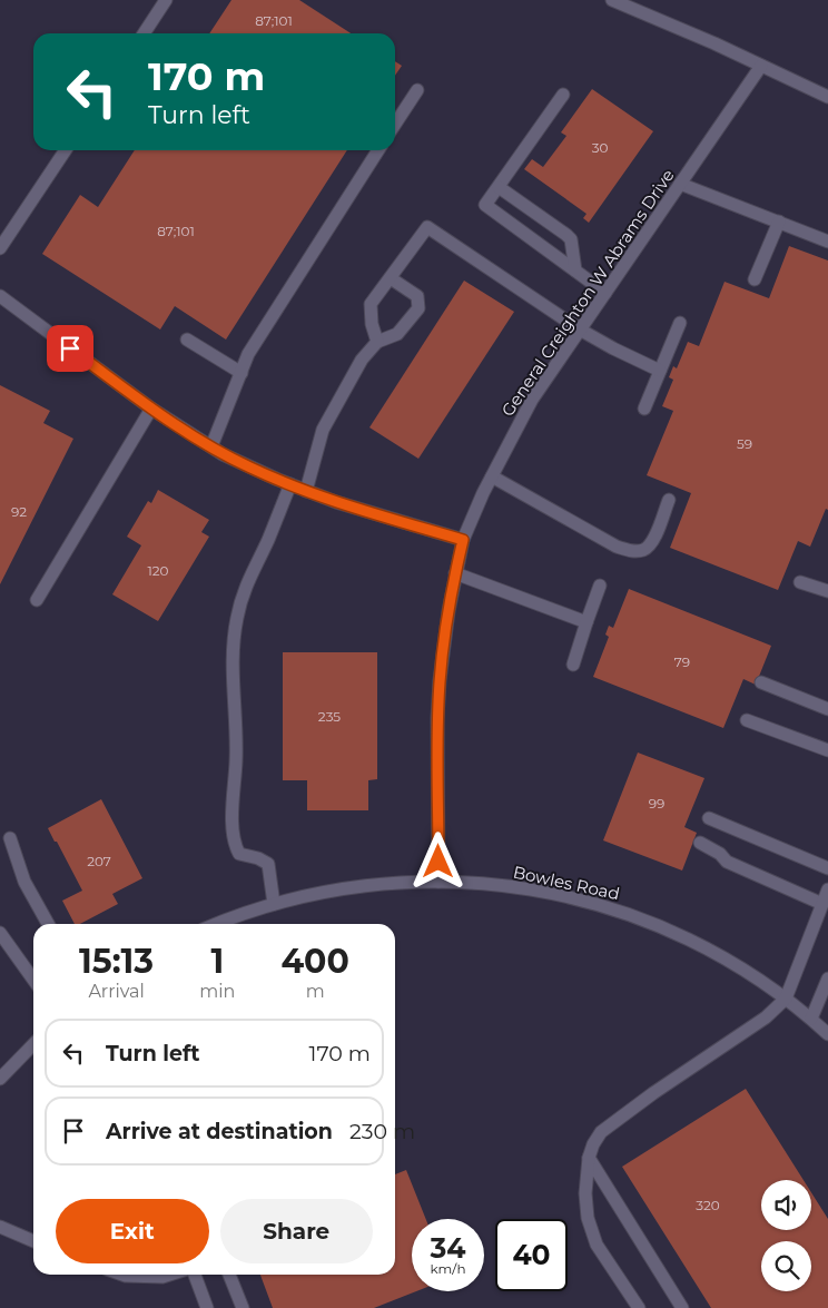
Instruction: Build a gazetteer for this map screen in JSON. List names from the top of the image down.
{
  "streets": {
    "street": ["General Creighton W Abrams Drive", "Bowles Road"]
  },
  "crossings": [
    ["General Creighton W Abrams Drive", "Bowles Road"]
  ],
  "house_numbers": [
    "87;101",
    "30",
    "87;101",
    "59",
    "92",
    "120",
    "79",
    "235",
    "99",
    "207",
    "320"
  ],
  "page": {
    "turn": ["170 m", "Turn left"],
    "eta": [
      "15:13",
      "Arrival",
      "1",
      "min",
      "400",
      "m"
    ],
    "list": [
      {
        "name": "Turn left",
        "value": "170 m"
      },
      {
        "name": "Arrive at destination",
        "value": "230 m"
      }
    ],
    "buttons": ["Exit", "Share"],
    "speed": "34 km/h",
    "limit": "40"
  }
}
